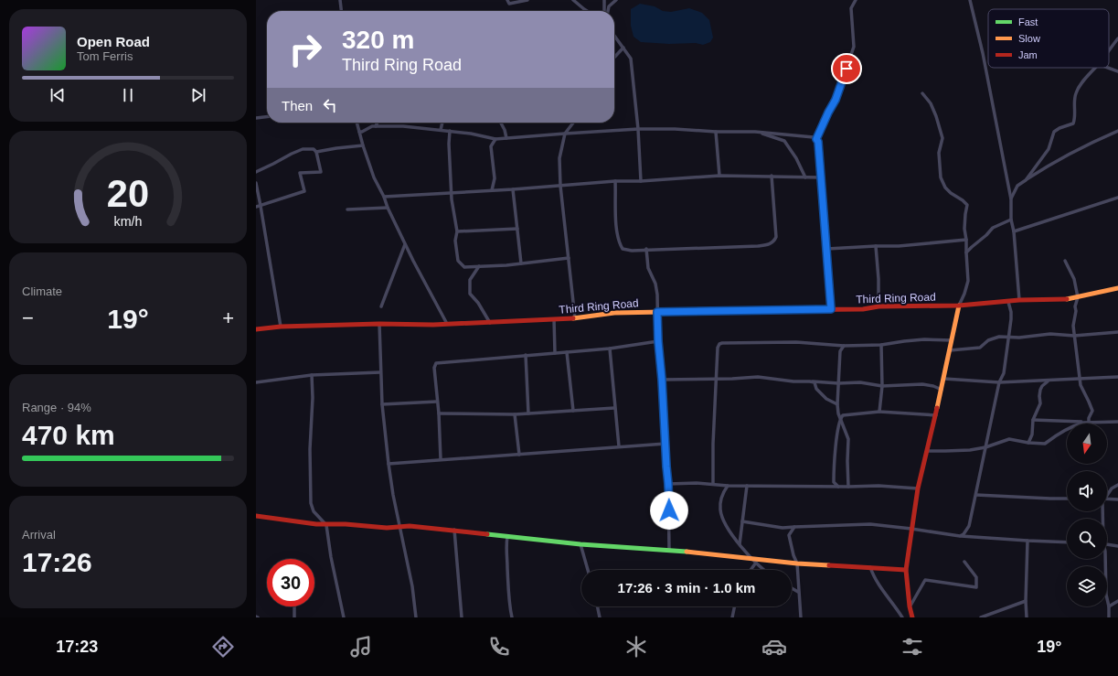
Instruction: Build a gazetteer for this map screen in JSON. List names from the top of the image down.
{
  "streets": {
    "street": ["Third Ring Road"]
  },
  "legend": ["Fast", "Slow", "Jam"],
  "north": "bottom",
  "page": {
    "turn": ["320 m", "Third Ring Road"],
    "song": ["Open Road", "Tom Ferris"],
    "then": "Then",
    "tile": [
      "Climate",
      ["Range · 94%", "470 km"],
      ["Arrival", "17:26"]
    ],
    "heat": ["−", "19°", "+"],
    "limit": "30",
    "trip": "17:26 · 3 min · 1.0 km",
    "tabs": ["17:23", "19°"],
    "gauge": ["20", "km/h"]
  }
}
